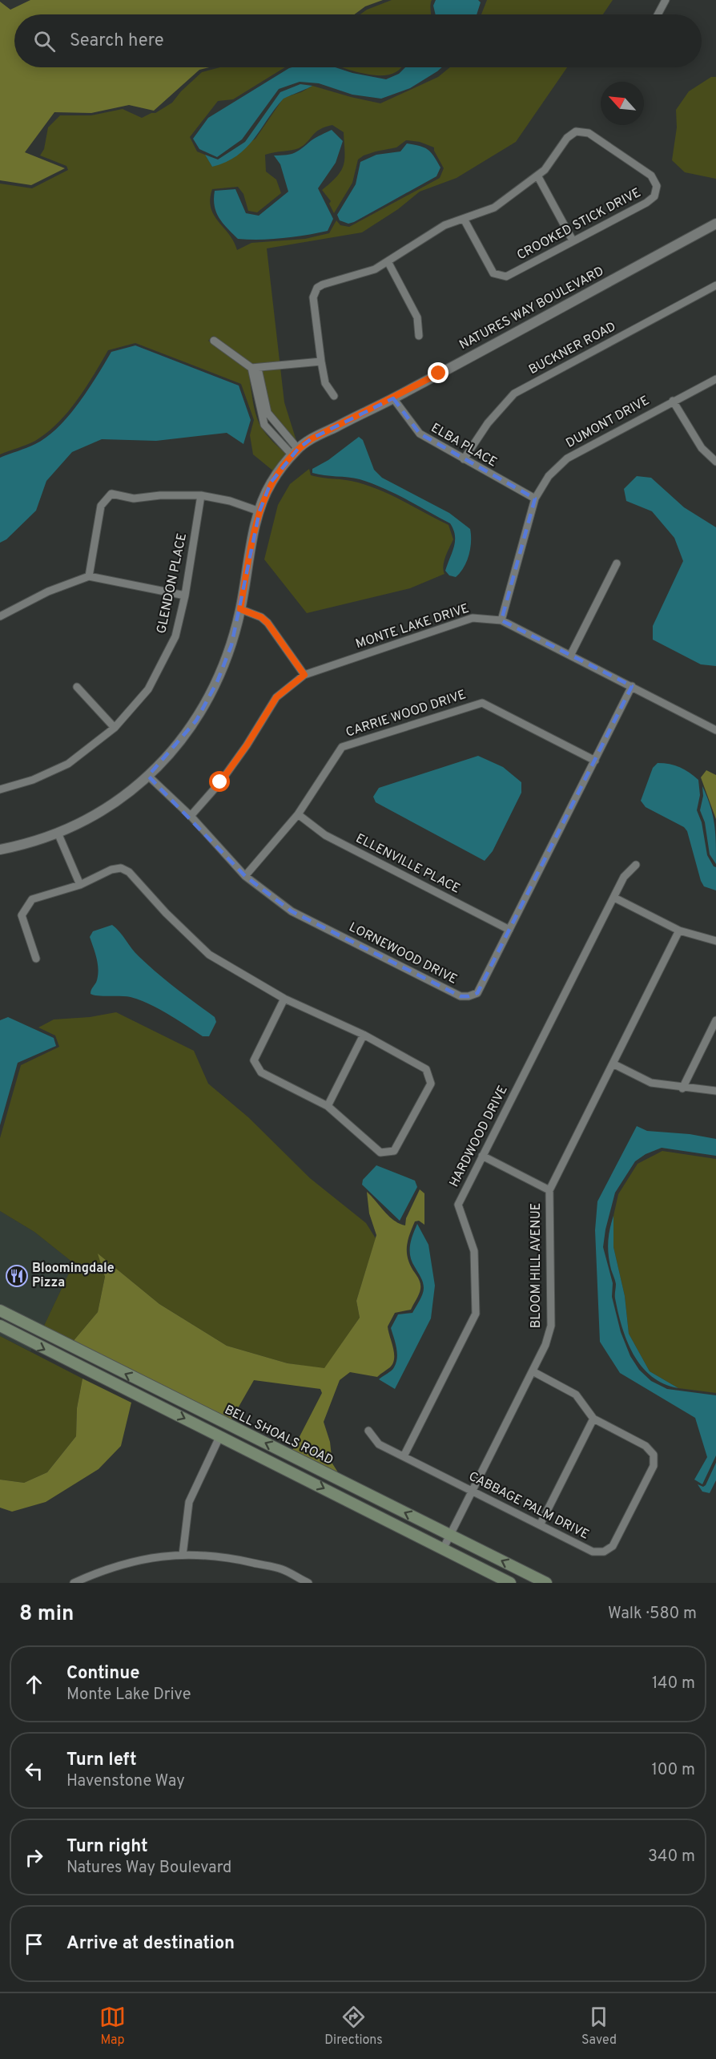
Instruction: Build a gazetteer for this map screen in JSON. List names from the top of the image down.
{
  "streets": {
    "main road": ["BELL SHOALS ROAD"],
    "street": [
      "CROOKED STICK DRIVE",
      "NATURES WAY BOULEVARD",
      "BUCKNER ROAD",
      "DUMONT DRIVE",
      "ELBA PLACE",
      "GLENDON PLACE",
      "MONTE LAKE DRIVE",
      "CARRIE WOOD DRIVE",
      "ELLENVILLE PLACE",
      "LORNEWOOD DRIVE",
      "HARDWOOD DRIVE",
      "BLOOM HILL AVENUE",
      "CABBAGE PALM DRIVE"
    ]
  },
  "crossings": [
    ["NATURES WAY BOULEVARD", "ELBA PLACE"],
    ["NATURES WAY BOULEVARD", "LORNEWOOD DRIVE"],
    ["BUCKNER ROAD", "ELBA PLACE"],
    ["DUMONT DRIVE", "ELBA PLACE"],
    ["DUMONT DRIVE", "MONTE LAKE DRIVE"],
    ["MONTE LAKE DRIVE", "LORNEWOOD DRIVE"],
    ["CARRIE WOOD DRIVE", "ELLENVILLE PLACE"],
    ["CARRIE WOOD DRIVE", "LORNEWOOD DRIVE"],
    ["ELLENVILLE PLACE", "LORNEWOOD DRIVE"],
    ["HARDWOOD DRIVE", "CABBAGE PALM DRIVE"],
    ["BLOOM HILL AVENUE", "BELL SHOALS ROAD"],
    ["BLOOM HILL AVENUE", "CABBAGE PALM DRIVE"]
  ],
  "places": {
    "restaurant": ["Bloomingdale Pizza"]
  },
  "north": "top left",
  "page": {
    "search": "Search here",
    "heading": ["8 min", "Walk · 580 m"],
    "list": [
      ["Continue", "Monte Lake Drive", "140 m"],
      ["Turn left", "Havenstone Way", "100 m"],
      ["Turn right", "Natures Way Boulevard", "340 m"],
      "Arrive at destination"
    ],
    "nav": ["Map", "Directions", "Saved"]
  }
}
